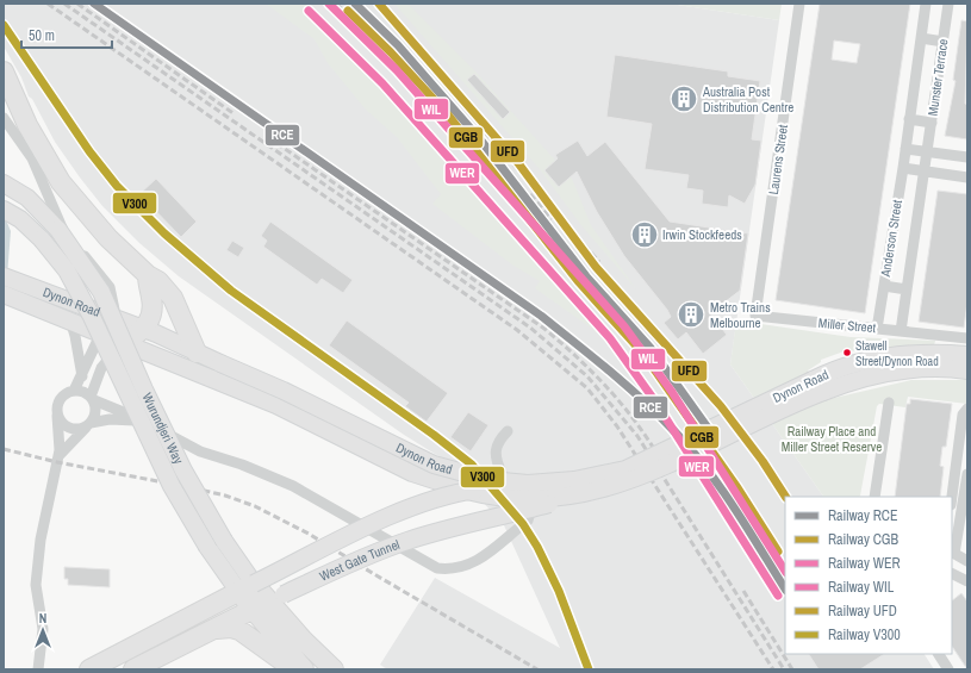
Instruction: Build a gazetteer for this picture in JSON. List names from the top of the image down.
{
  "streets": {
    "highway": ["Wurundjeri Way", "West Gate Tunnel"],
    "main road": ["Dynon Road"],
    "street": [
      "Munster Terrace",
      "Laurens Street",
      "Anderson Street",
      "Miller Street"
    ]
  },
  "crossings": [
    ["Munster Terrace", "Anderson Street"],
    ["Laurens Street", "Miller Street"],
    ["Anderson Street", "Miller Street"],
    ["Dynon Road", "West Gate Tunnel"],
    ["Wurundjeri Way", "West Gate Tunnel"]
  ],
  "parks": ["Railway Place and Miller Street Reserve"],
  "places": {
    "building": ["Australia Post Distribution Centre", "Irwin Stockfeeds", "Metro Trains Melbourne"],
    "other": ["Stawell Street/Dynon Road"]
  },
  "lines": [
    "rail line RCE",
    "rail line WIL",
    "rail line UFD",
    "rail line CGB",
    "rail line WER",
    "rail line V300"
  ],
  "legend": [
    "Railway RCE",
    "Railway CGB",
    "Railway WER",
    "Railway WIL",
    "Railway UFD",
    "Railway V300"
  ],
  "scale_bar": "50 m",
  "north": "top"
}
